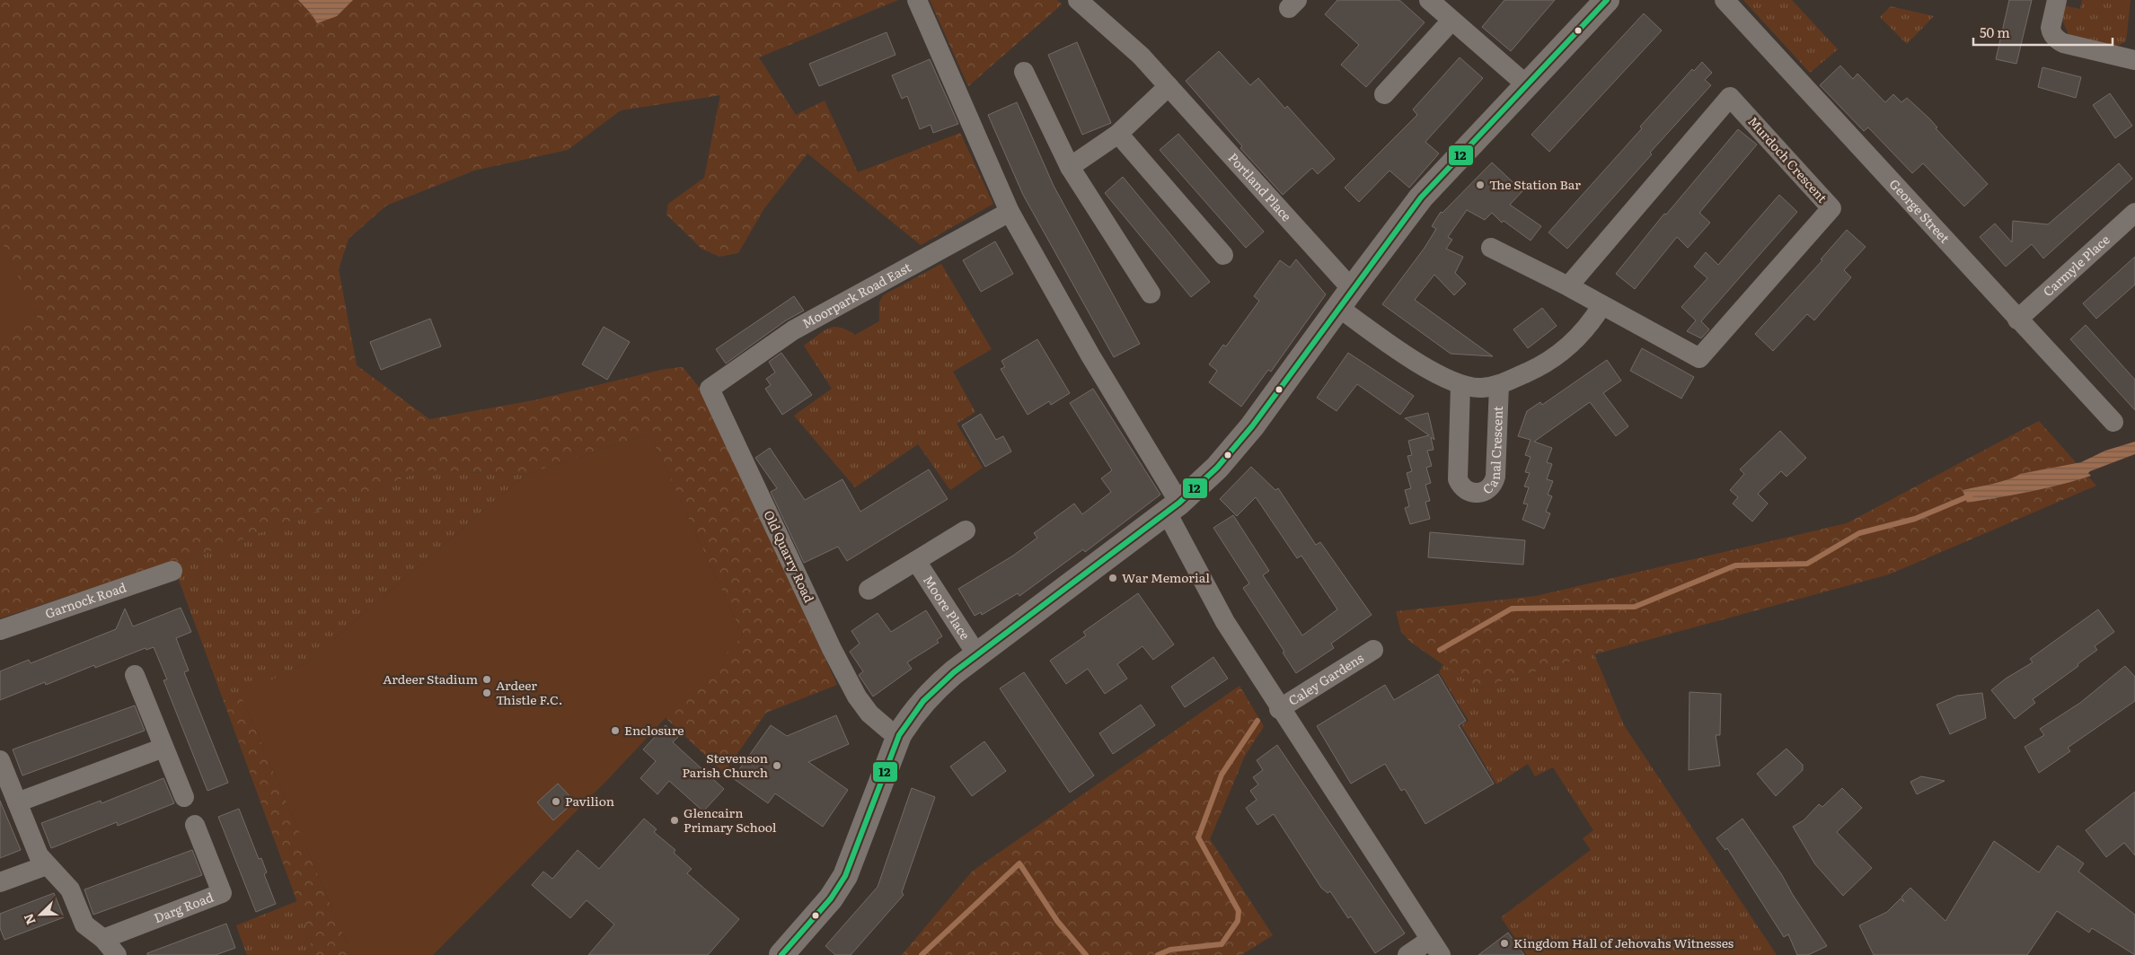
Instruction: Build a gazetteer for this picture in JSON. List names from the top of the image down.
{
  "streets": {
    "street": [
      "Murdoch Crescent",
      "Portland Place",
      "George Street",
      "Carmyle Place",
      "Moorpark Road East",
      "Canal Crescent",
      "Old Quarry Road",
      "Garnock Road",
      "Moore Place",
      "Caley Gardens",
      "Darg Road"
    ]
  },
  "crossings": [
    ["Murdoch Crescent", "Canal Crescent"],
    ["Portland Place", "Canal Crescent"],
    ["George Street", "Carmyle Place"],
    ["Moorpark Road East", "Old Quarry Road"]
  ],
  "places": [
    "The Station Bar",
    "War Memorial",
    "Ardeer Stadium",
    "Ardeer Thistle F.C.",
    "Enclosure",
    "Stevenson Parish Church",
    "Pavilion",
    "Glencairn Primary School",
    "Kingdom Hall of Jehovahs Witnesses"
  ],
  "lines": ["transit line 12"],
  "scale_bar": "50 m",
  "north": "bottom left"
}
